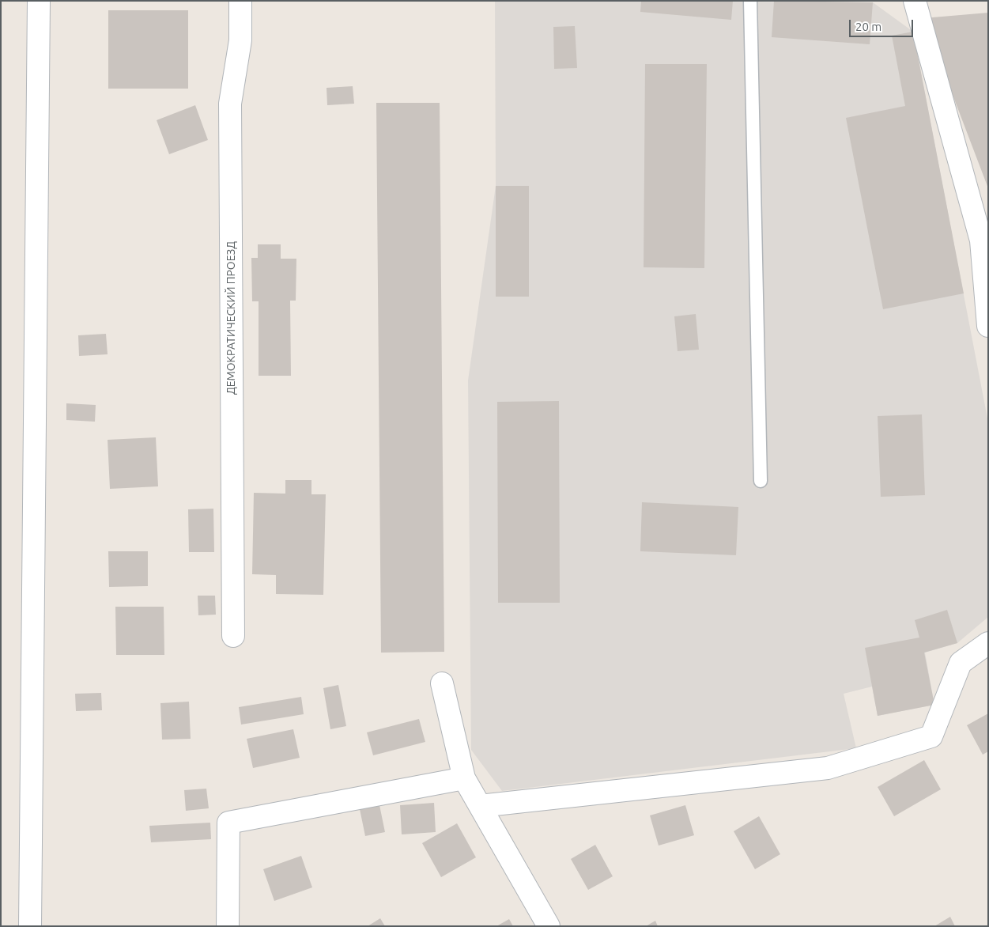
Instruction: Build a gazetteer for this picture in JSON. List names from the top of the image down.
{
  "streets": {
    "street": ["ДЕМОКРАТИЧЕСКИЙ ПРОЕЗД"]
  },
  "scale_bar": "20 m"
}
